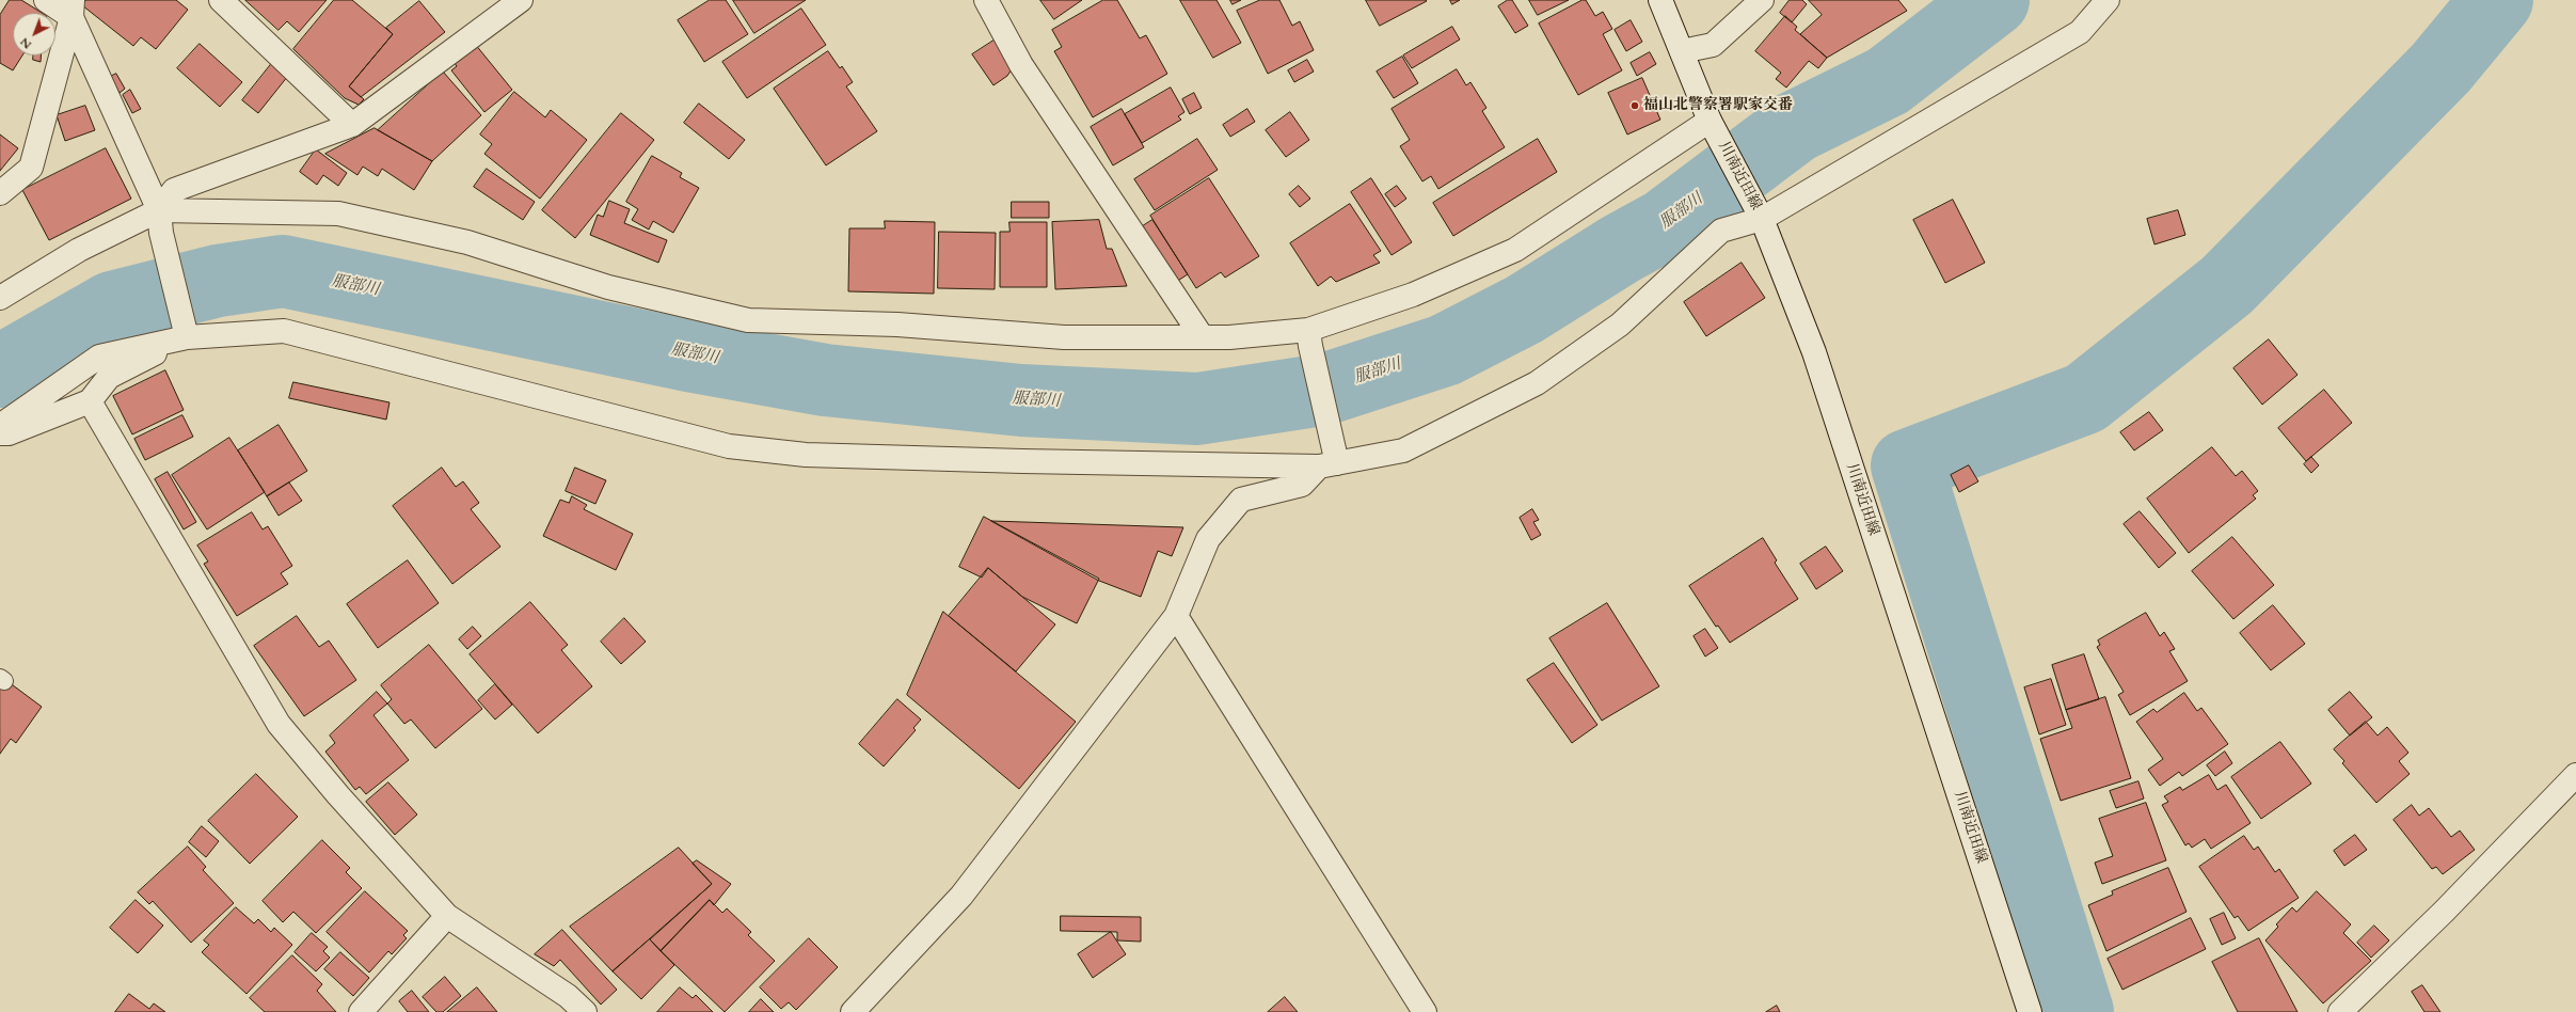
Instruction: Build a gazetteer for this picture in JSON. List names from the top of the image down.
{
  "streets": {
    "street": ["川南近田線"]
  },
  "water": ["服部川"],
  "places": ["福山北警察署駅家交番"],
  "north": "bottom left"
}
